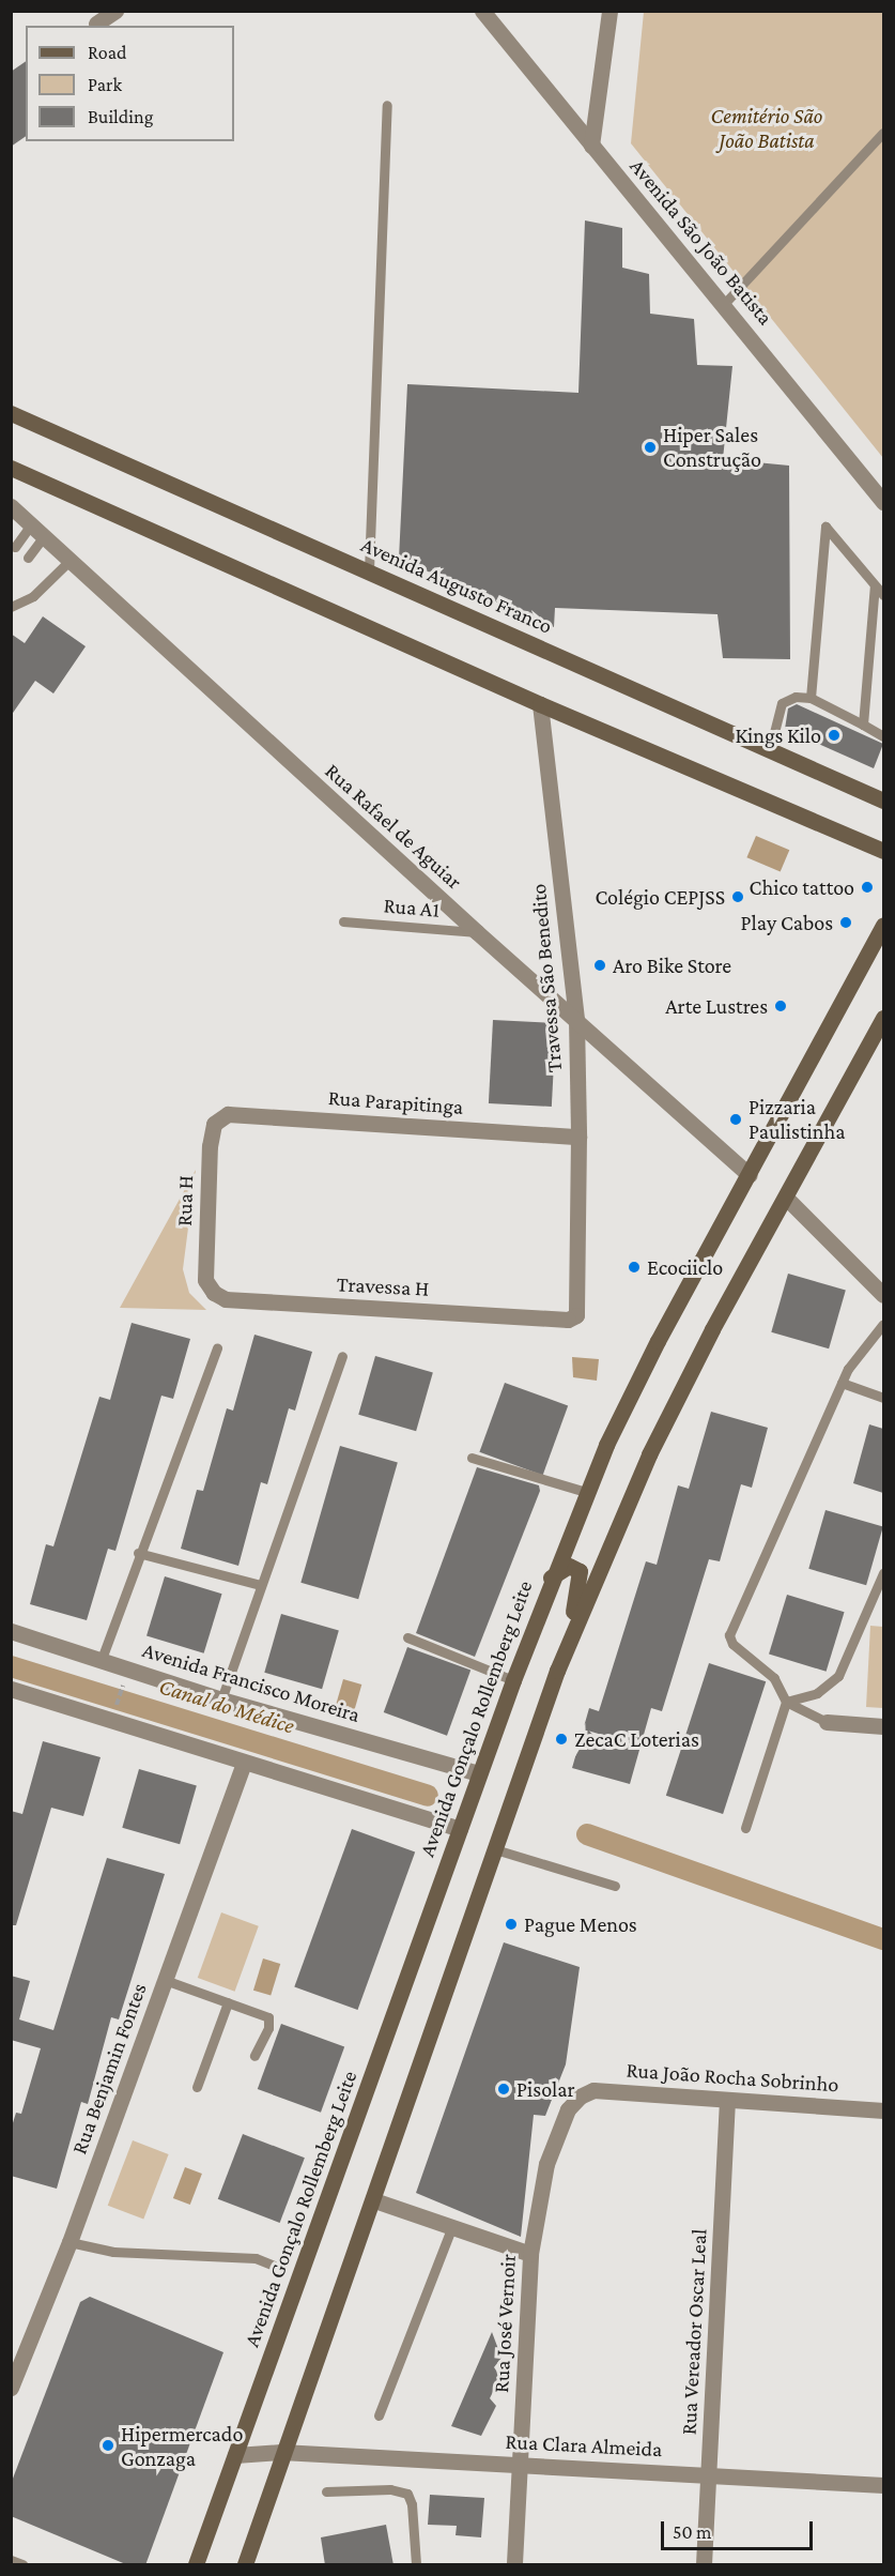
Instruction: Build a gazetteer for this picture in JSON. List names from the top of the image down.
{
  "streets": {
    "main road": ["Avenida Augusto Franco", "Avenida Gonçalo Rollemberg Leite"],
    "street": [
      "Avenida São João Batista",
      "Rua Rafael de Aguiar",
      "Travessa São Benedito",
      "Rua Parapitinga",
      "Rua H",
      "Travessa H",
      "Avenida Francisco Moreira",
      "Rua Benjamin Fontes",
      "Rua João Rocha Sobrinho",
      "Rua José Vernoir",
      "Rua Vereador Oscar Leal",
      "Rua Clara Almeida"
    ],
    "lane": ["Rua A1"]
  },
  "crossings": [
    ["Rua Rafael de Aguiar", "Rua A1"],
    ["Rua Rafael de Aguiar", "Travessa São Benedito"],
    ["Rua Rafael de Aguiar", "Avenida Gonçalo Rollemberg Leite"],
    ["Travessa São Benedito", "Rua Parapitinga"],
    ["Travessa São Benedito", "Travessa H"],
    ["Rua Parapitinga", "Rua H"],
    ["Rua H", "Travessa H"],
    ["Avenida Francisco Moreira", "Avenida Gonçalo Rollemberg Leite"],
    ["Avenida Gonçalo Rollemberg Leite", "Rua Clara Almeida"],
    ["Rua João Rocha Sobrinho", "Rua José Vernoir"],
    ["Rua João Rocha Sobrinho", "Rua Vereador Oscar Leal"],
    ["Rua José Vernoir", "Rua Clara Almeida"],
    ["Rua Vereador Oscar Leal", "Rua Clara Almeida"]
  ],
  "water": ["Canal do Médice"],
  "parks": ["Cemitério São João Batista"],
  "places": [
    "Hiper Sales Construção",
    "Kings Kilo",
    "Chico tattoo",
    "Colégio CEPJSS",
    "Play Cabos",
    "Aro Bike Store",
    "Arte Lustres",
    "Pizzaria Paulistinha",
    "Ecociiclo",
    "ZecaC Loterias",
    "Pague Menos",
    "Pisolar",
    "Hipermercado Gonzaga"
  ],
  "legend": ["Road", "Park", "Building"],
  "scale_bar": "50 m"
}
